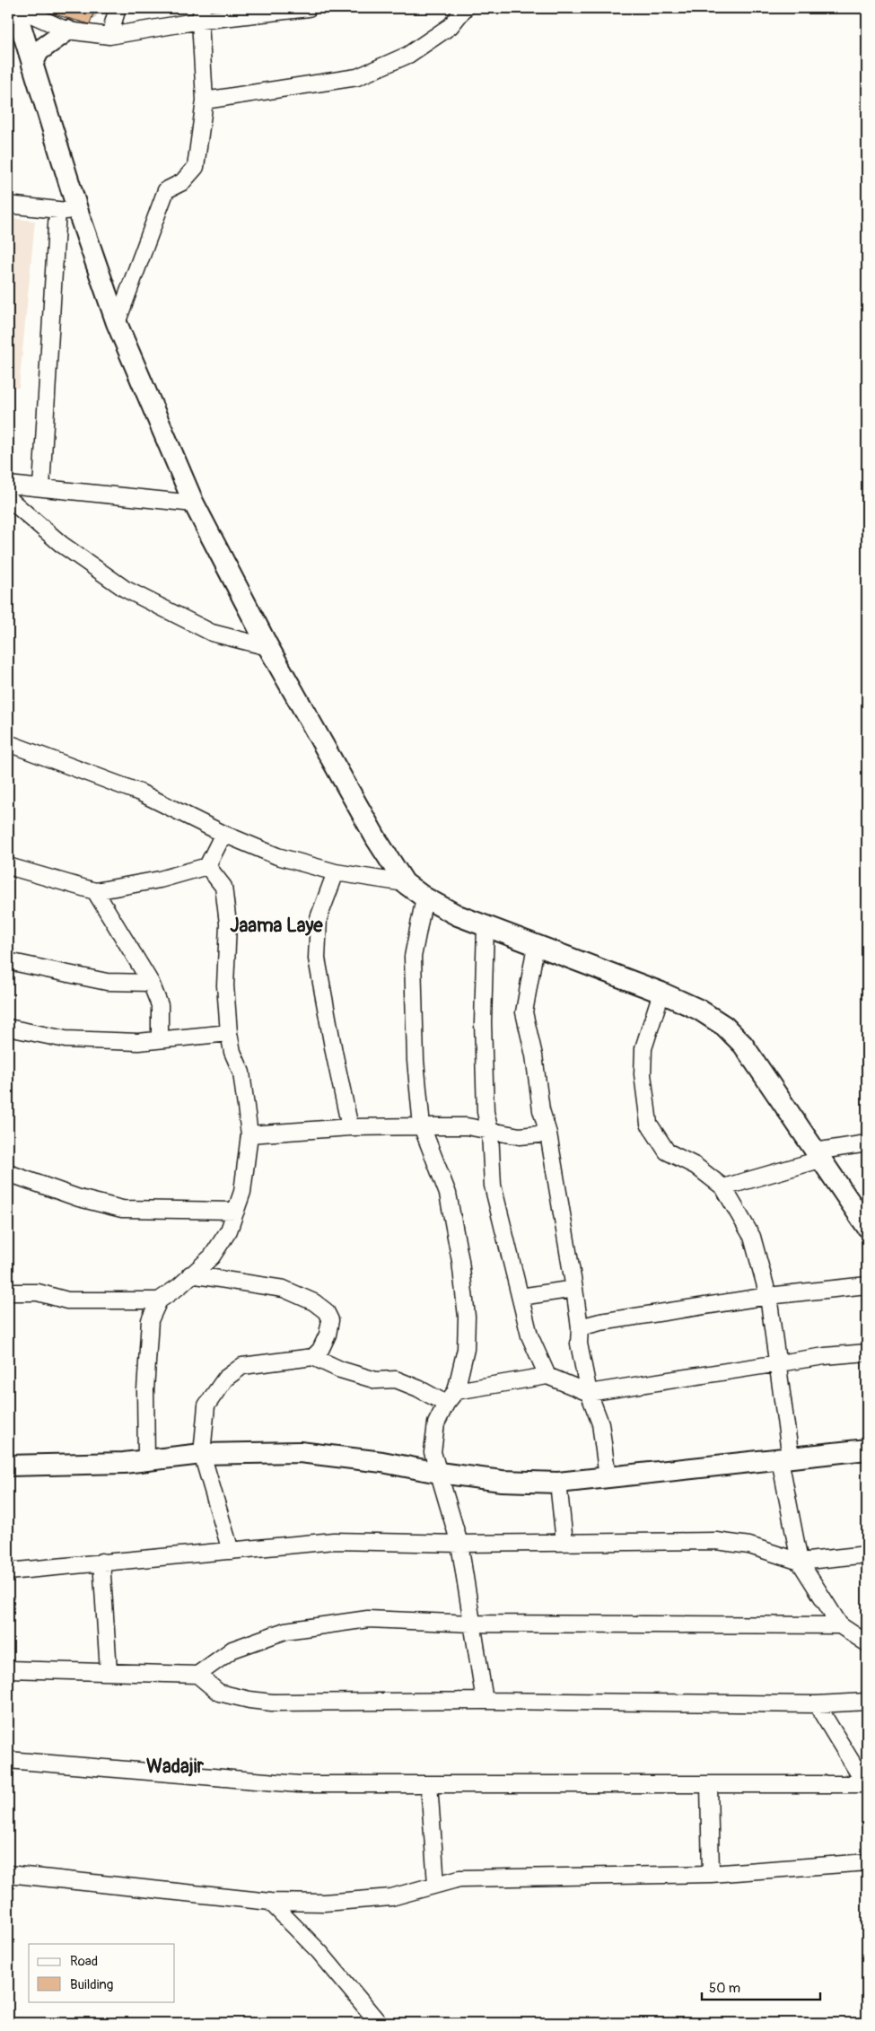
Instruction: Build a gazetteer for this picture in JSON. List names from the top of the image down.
{
  "districts": ["Jaama Laye", "Wadajir"],
  "legend": ["Road", "Building"],
  "scale_bar": "50 m"
}
